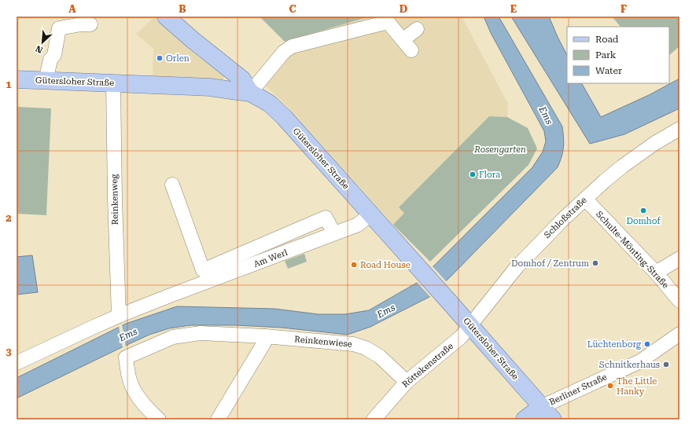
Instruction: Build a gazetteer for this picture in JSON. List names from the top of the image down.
{
  "streets": {
    "main road": ["Gütersloher Straße"],
    "street": [
      "Reinkenweg",
      "Schloßstraße",
      "Schulte-Mönting-Straße",
      "Am Werl",
      "Reinkenwiese",
      "Röttekenstraße",
      "Berliner Straße"
    ]
  },
  "crossings": [
    ["Gütersloher Straße", "Reinkenweg"],
    ["Gütersloher Straße", "Schloßstraße"],
    ["Gütersloher Straße", "Am Werl"],
    ["Gütersloher Straße", "Röttekenstraße"],
    ["Gütersloher Straße", "Berliner Straße"],
    ["Reinkenweg", "Am Werl"],
    ["Schloßstraße", "Schulte-Mönting-Straße"],
    ["Schloßstraße", "Röttekenstraße"],
    ["Reinkenwiese", "Röttekenstraße"]
  ],
  "water": ["Ems"],
  "parks": ["Rosengarten"],
  "places": [
    "Orlen",
    "Flora",
    "Domhof",
    "Domhof / Zentrum",
    "Road House",
    "Lüchtenborg",
    "Schnitkerhaus",
    "The Little Hanky"
  ],
  "legend": ["Road", "Park", "Water"],
  "north": "bottom left",
  "grid": {
    "columns": [
      "A",
      "B",
      "C",
      "D",
      "E",
      "F"
    ],
    "rows": ["1", "2", "3"]
  }
}
